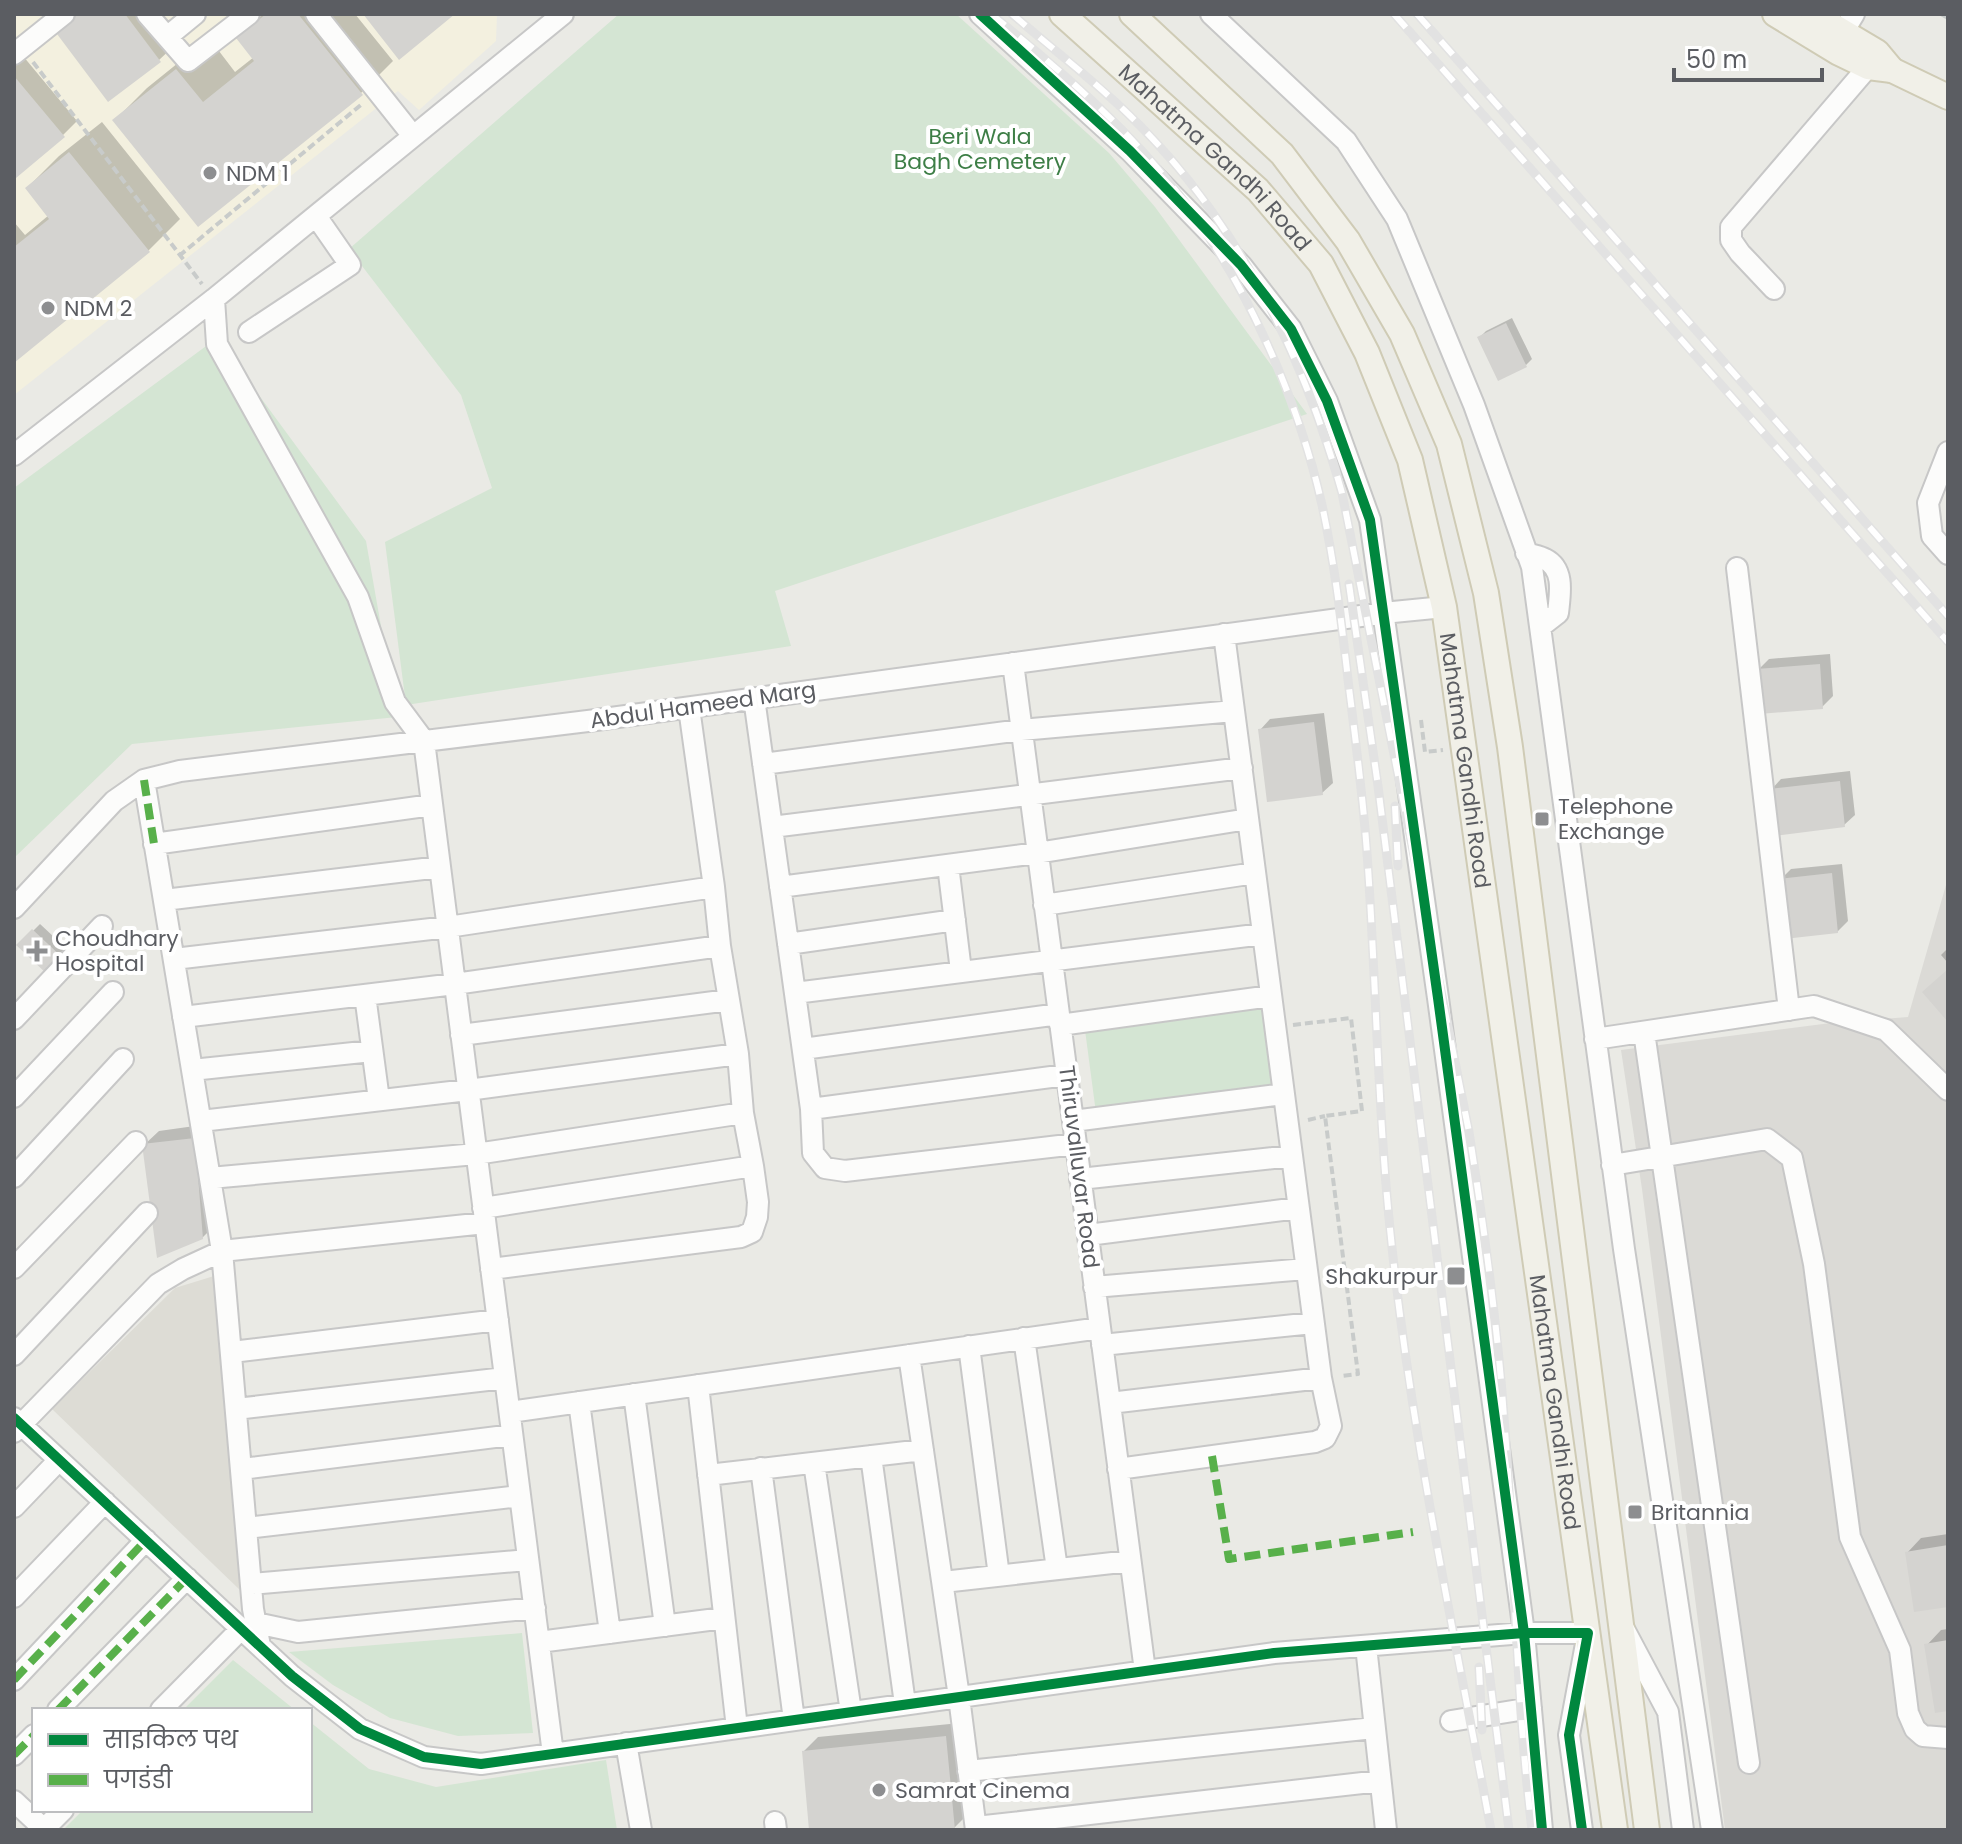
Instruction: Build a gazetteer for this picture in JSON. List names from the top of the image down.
{
  "streets": {
    "main road": ["Mahatma Gandhi Road"],
    "street": ["Abdul Hameed Marg", "Thiruvalluvar Road"]
  },
  "crossings": [
    ["Mahatma Gandhi Road", "Abdul Hameed Marg"],
    ["Abdul Hameed Marg", "Thiruvalluvar Road"]
  ],
  "parks": ["Beri Wala Bagh Cemetery"],
  "places": {
    "other": ["NDM 1", "NDM 2", "Samrat Cinema"],
    "transit": ["Telephone Exchange", "Shakurpur", "Britannia"],
    "health": ["Choudhary Hospital"]
  },
  "legend": ["साइकिल पथ", "पगडंडी"],
  "scale_bar": "50 m"
}
